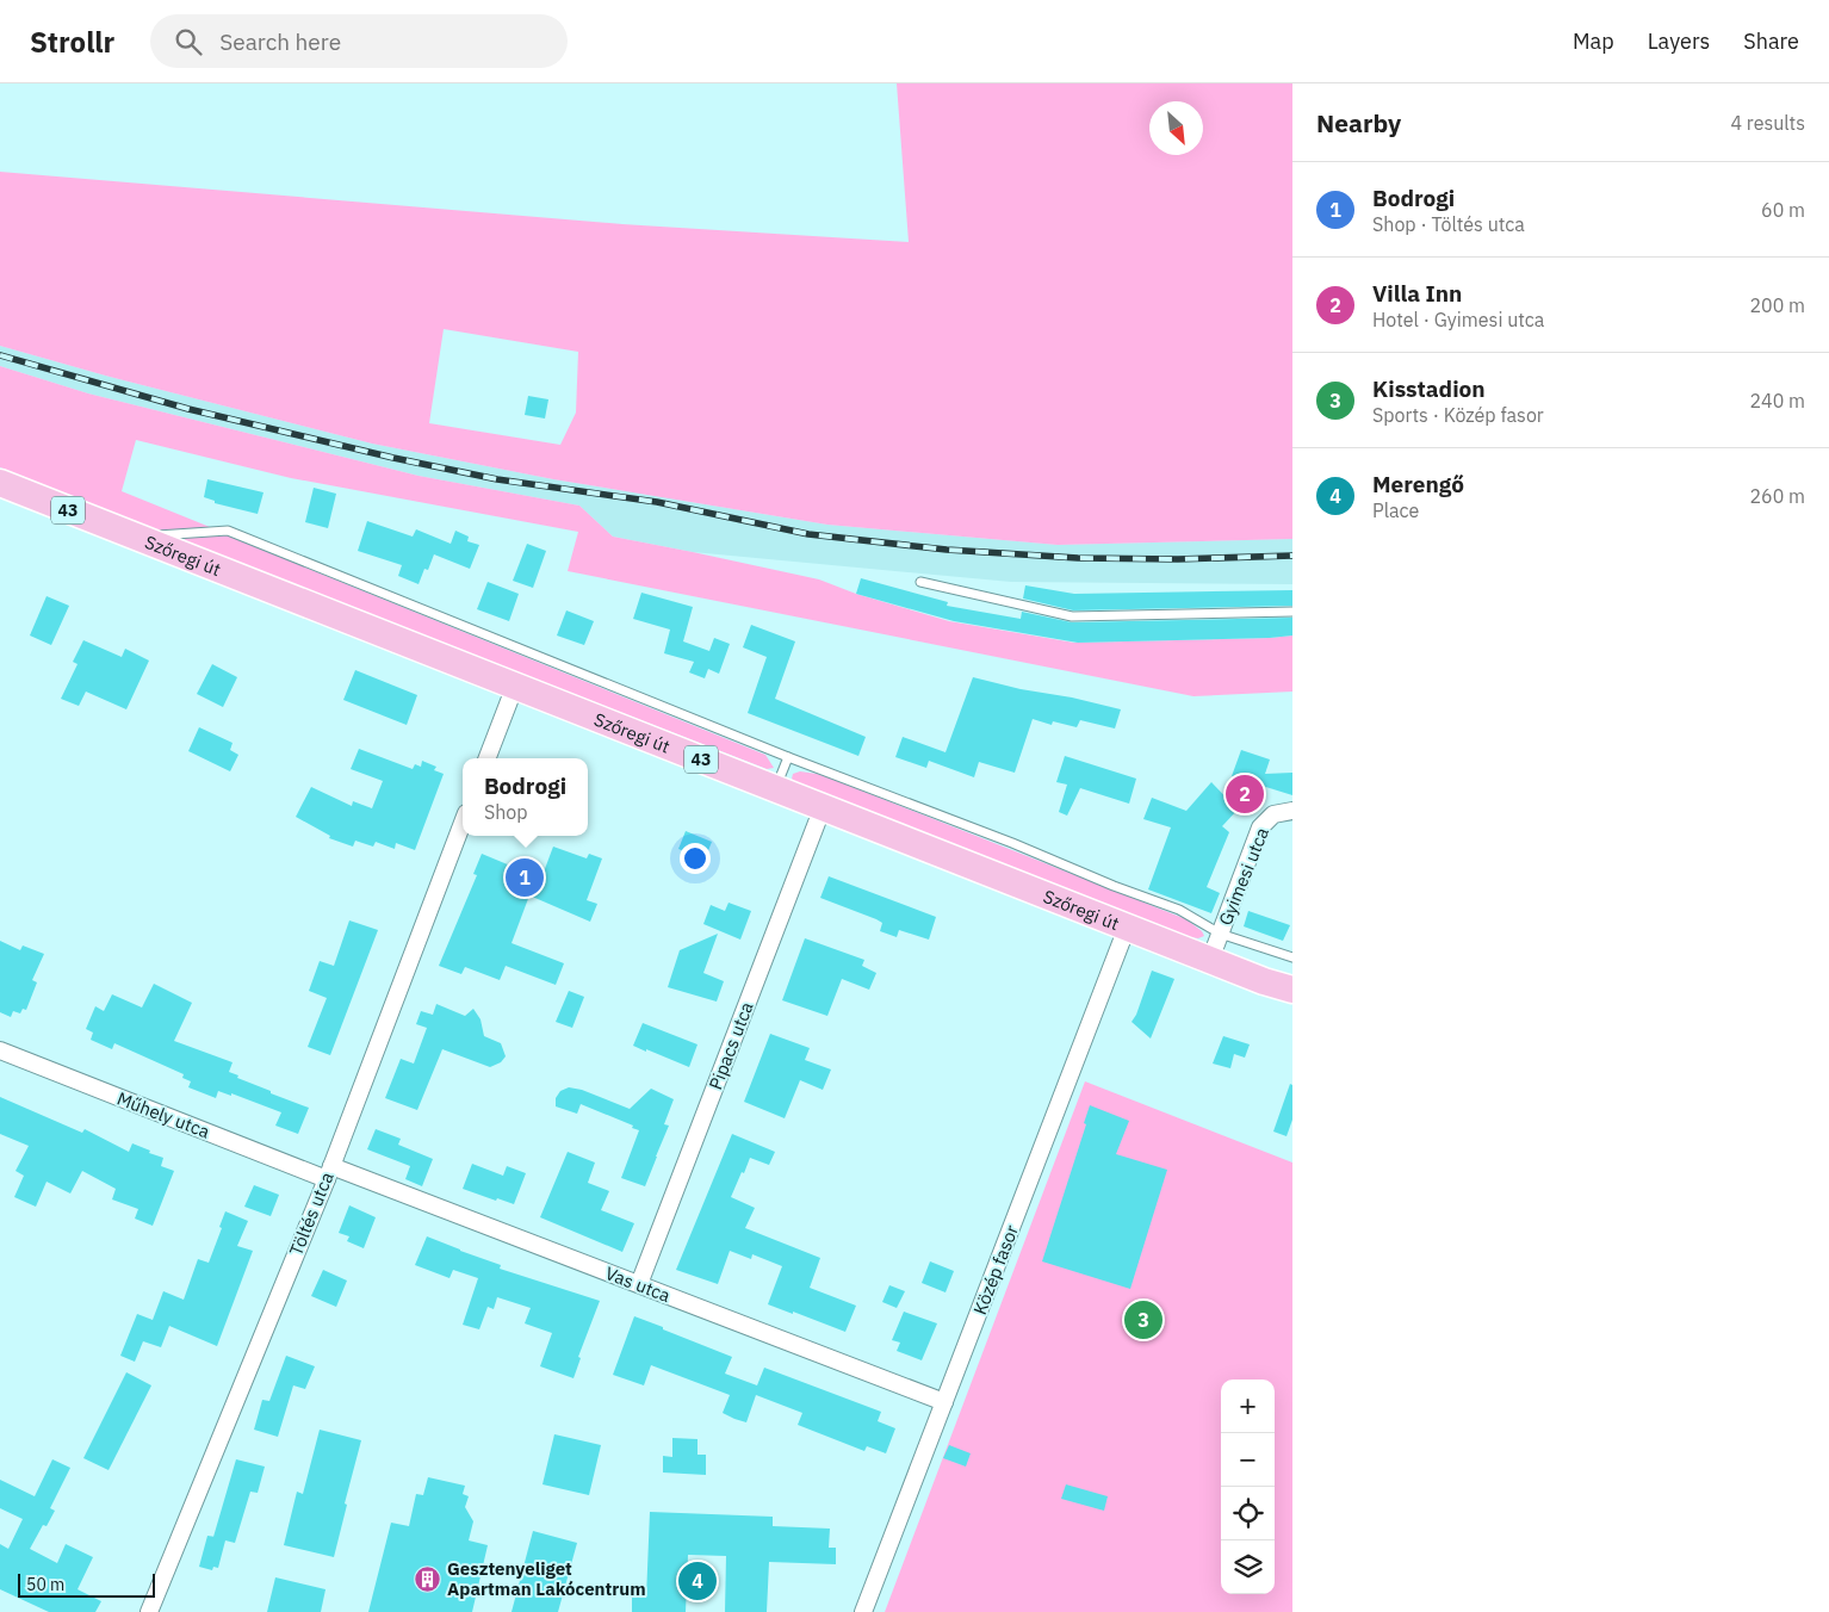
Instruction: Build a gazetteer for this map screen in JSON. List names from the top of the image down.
{
  "streets": {
    "main road": ["43", "Szőregi út"],
    "street": [
      "Gyimesi utca",
      "Pipacs utca",
      "Műhely utca",
      "Töltés utca",
      "Közép fasor",
      "Vas utca"
    ]
  },
  "crossings": [
    ["Szőregi út", "Gyimesi utca"],
    ["Szőregi út", "Pipacs utca"],
    ["Szőregi út", "Közép fasor"],
    ["Pipacs utca", "Vas utca"],
    ["Műhely utca", "Töltés utca"],
    ["Műhely utca", "Vas utca"],
    ["Töltés utca", "Vas utca"],
    ["Közép fasor", "Vas utca"]
  ],
  "places": {
    "building": ["Gesztenyeliget Apartman Lakócentrum"]
  },
  "scale_bar": "50 m",
  "north": "bottom right",
  "page": {
    "header": "Strollr",
    "search": "Search here",
    "nav": ["Map", "Layers", "Share"],
    "heading": ["Nearby", "4 results"],
    "list": [
      {
        "mark": "1",
        "name": "Bodrogi",
        "note": "Shop · Töltés utca",
        "value": "60 m"
      },
      {
        "mark": "2",
        "name": "Villa Inn",
        "note": "Hotel · Gyimesi utca",
        "value": "200 m"
      },
      {
        "mark": "3",
        "name": "Kisstadion",
        "note": "Sports · Közép fasor",
        "value": "240 m"
      },
      {
        "mark": "4",
        "name": "Merengő",
        "note": "Place",
        "value": "260 m"
      }
    ],
    "popup": ["Bodrogi", "Shop"],
    "pins": [
      "2",
      "1",
      "3",
      "4"
    ],
    "map_buttons": ["+", "−"],
    "scale": "50 m"
  }
}
